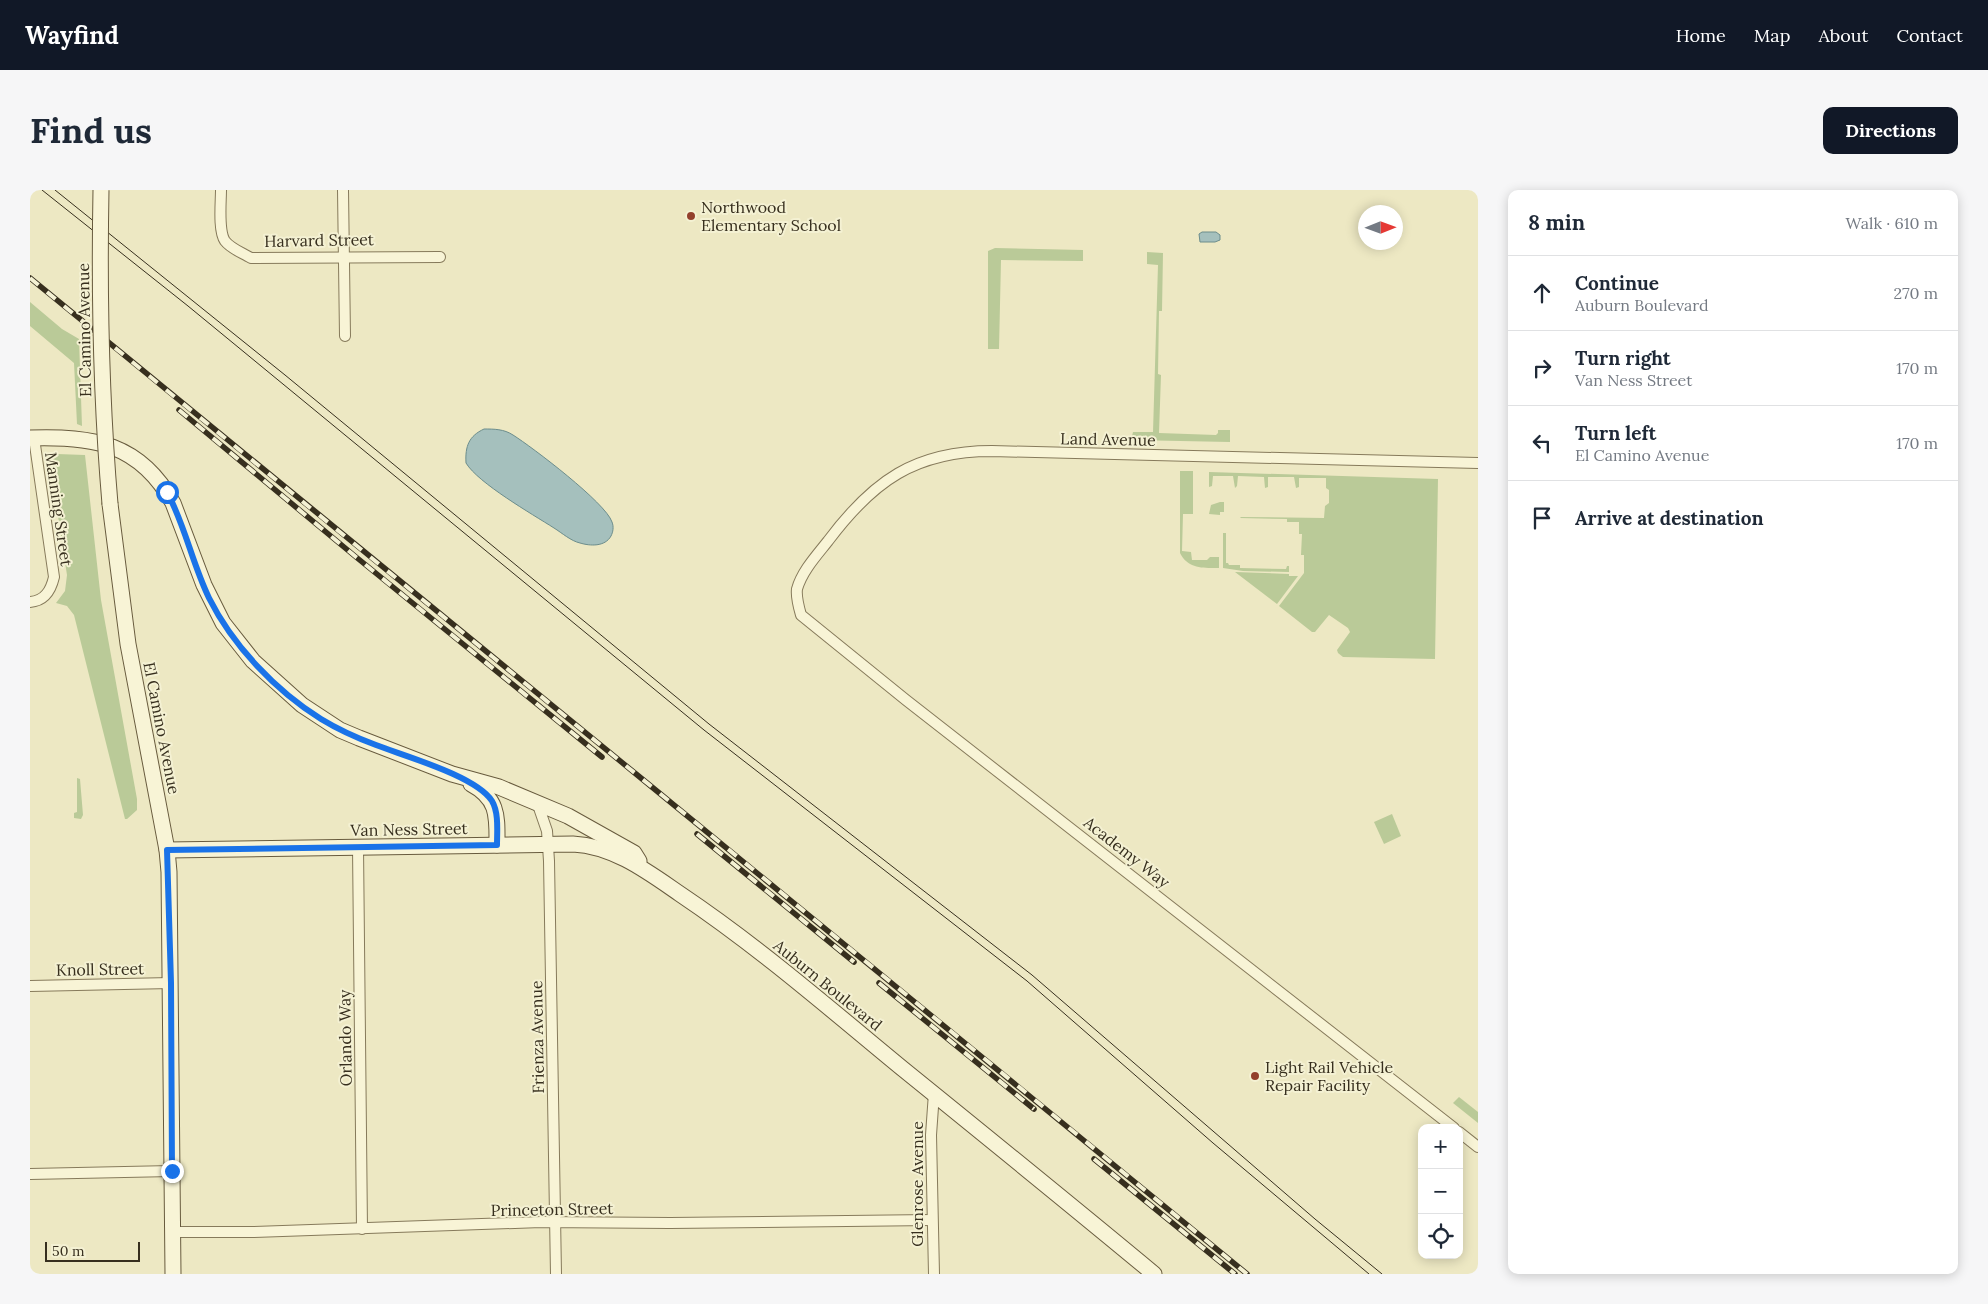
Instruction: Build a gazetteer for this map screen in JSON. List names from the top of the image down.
{
  "streets": {
    "street": [
      "Harvard Street",
      "El Camino Avenue",
      "Land Avenue",
      "Manning Street",
      "Van Ness Street",
      "Academy Way",
      "Knoll Street",
      "Auburn Boulevard",
      "Frienza Avenue",
      "Orlando Way",
      "Glenrose Avenue",
      "Princeton Street"
    ]
  },
  "crossings": [
    ["El Camino Avenue", "Van Ness Street"],
    ["El Camino Avenue", "Knoll Street"],
    ["El Camino Avenue", "Princeton Street"],
    ["Land Avenue", "Academy Way"],
    ["Manning Street", "Auburn Boulevard"],
    ["Van Ness Street", "Auburn Boulevard"],
    ["Van Ness Street", "Frienza Avenue"],
    ["Van Ness Street", "Orlando Way"],
    ["Auburn Boulevard", "Frienza Avenue"],
    ["Auburn Boulevard", "Glenrose Avenue"],
    ["Frienza Avenue", "Princeton Street"],
    ["Orlando Way", "Princeton Street"],
    ["Glenrose Avenue", "Princeton Street"]
  ],
  "places": ["Northwood Elementary School", "Light Rail Vehicle Repair Facility"],
  "scale_bar": "50 m",
  "north": "right",
  "page": {
    "header": "Wayfind",
    "nav": [
      "Home",
      "Map",
      "About",
      "Contact"
    ],
    "buttons": "Directions",
    "title": "Find us",
    "heading": ["8 min", "Walk · 610 m"],
    "list": [
      ["Continue", "Auburn Boulevard", "270 m"],
      ["Turn right", "Van Ness Street", "170 m"],
      ["Turn left", "El Camino Avenue", "170 m"],
      "Arrive at destination"
    ],
    "map_buttons": ["+", "−"],
    "scale": "50 m"
  }
}
